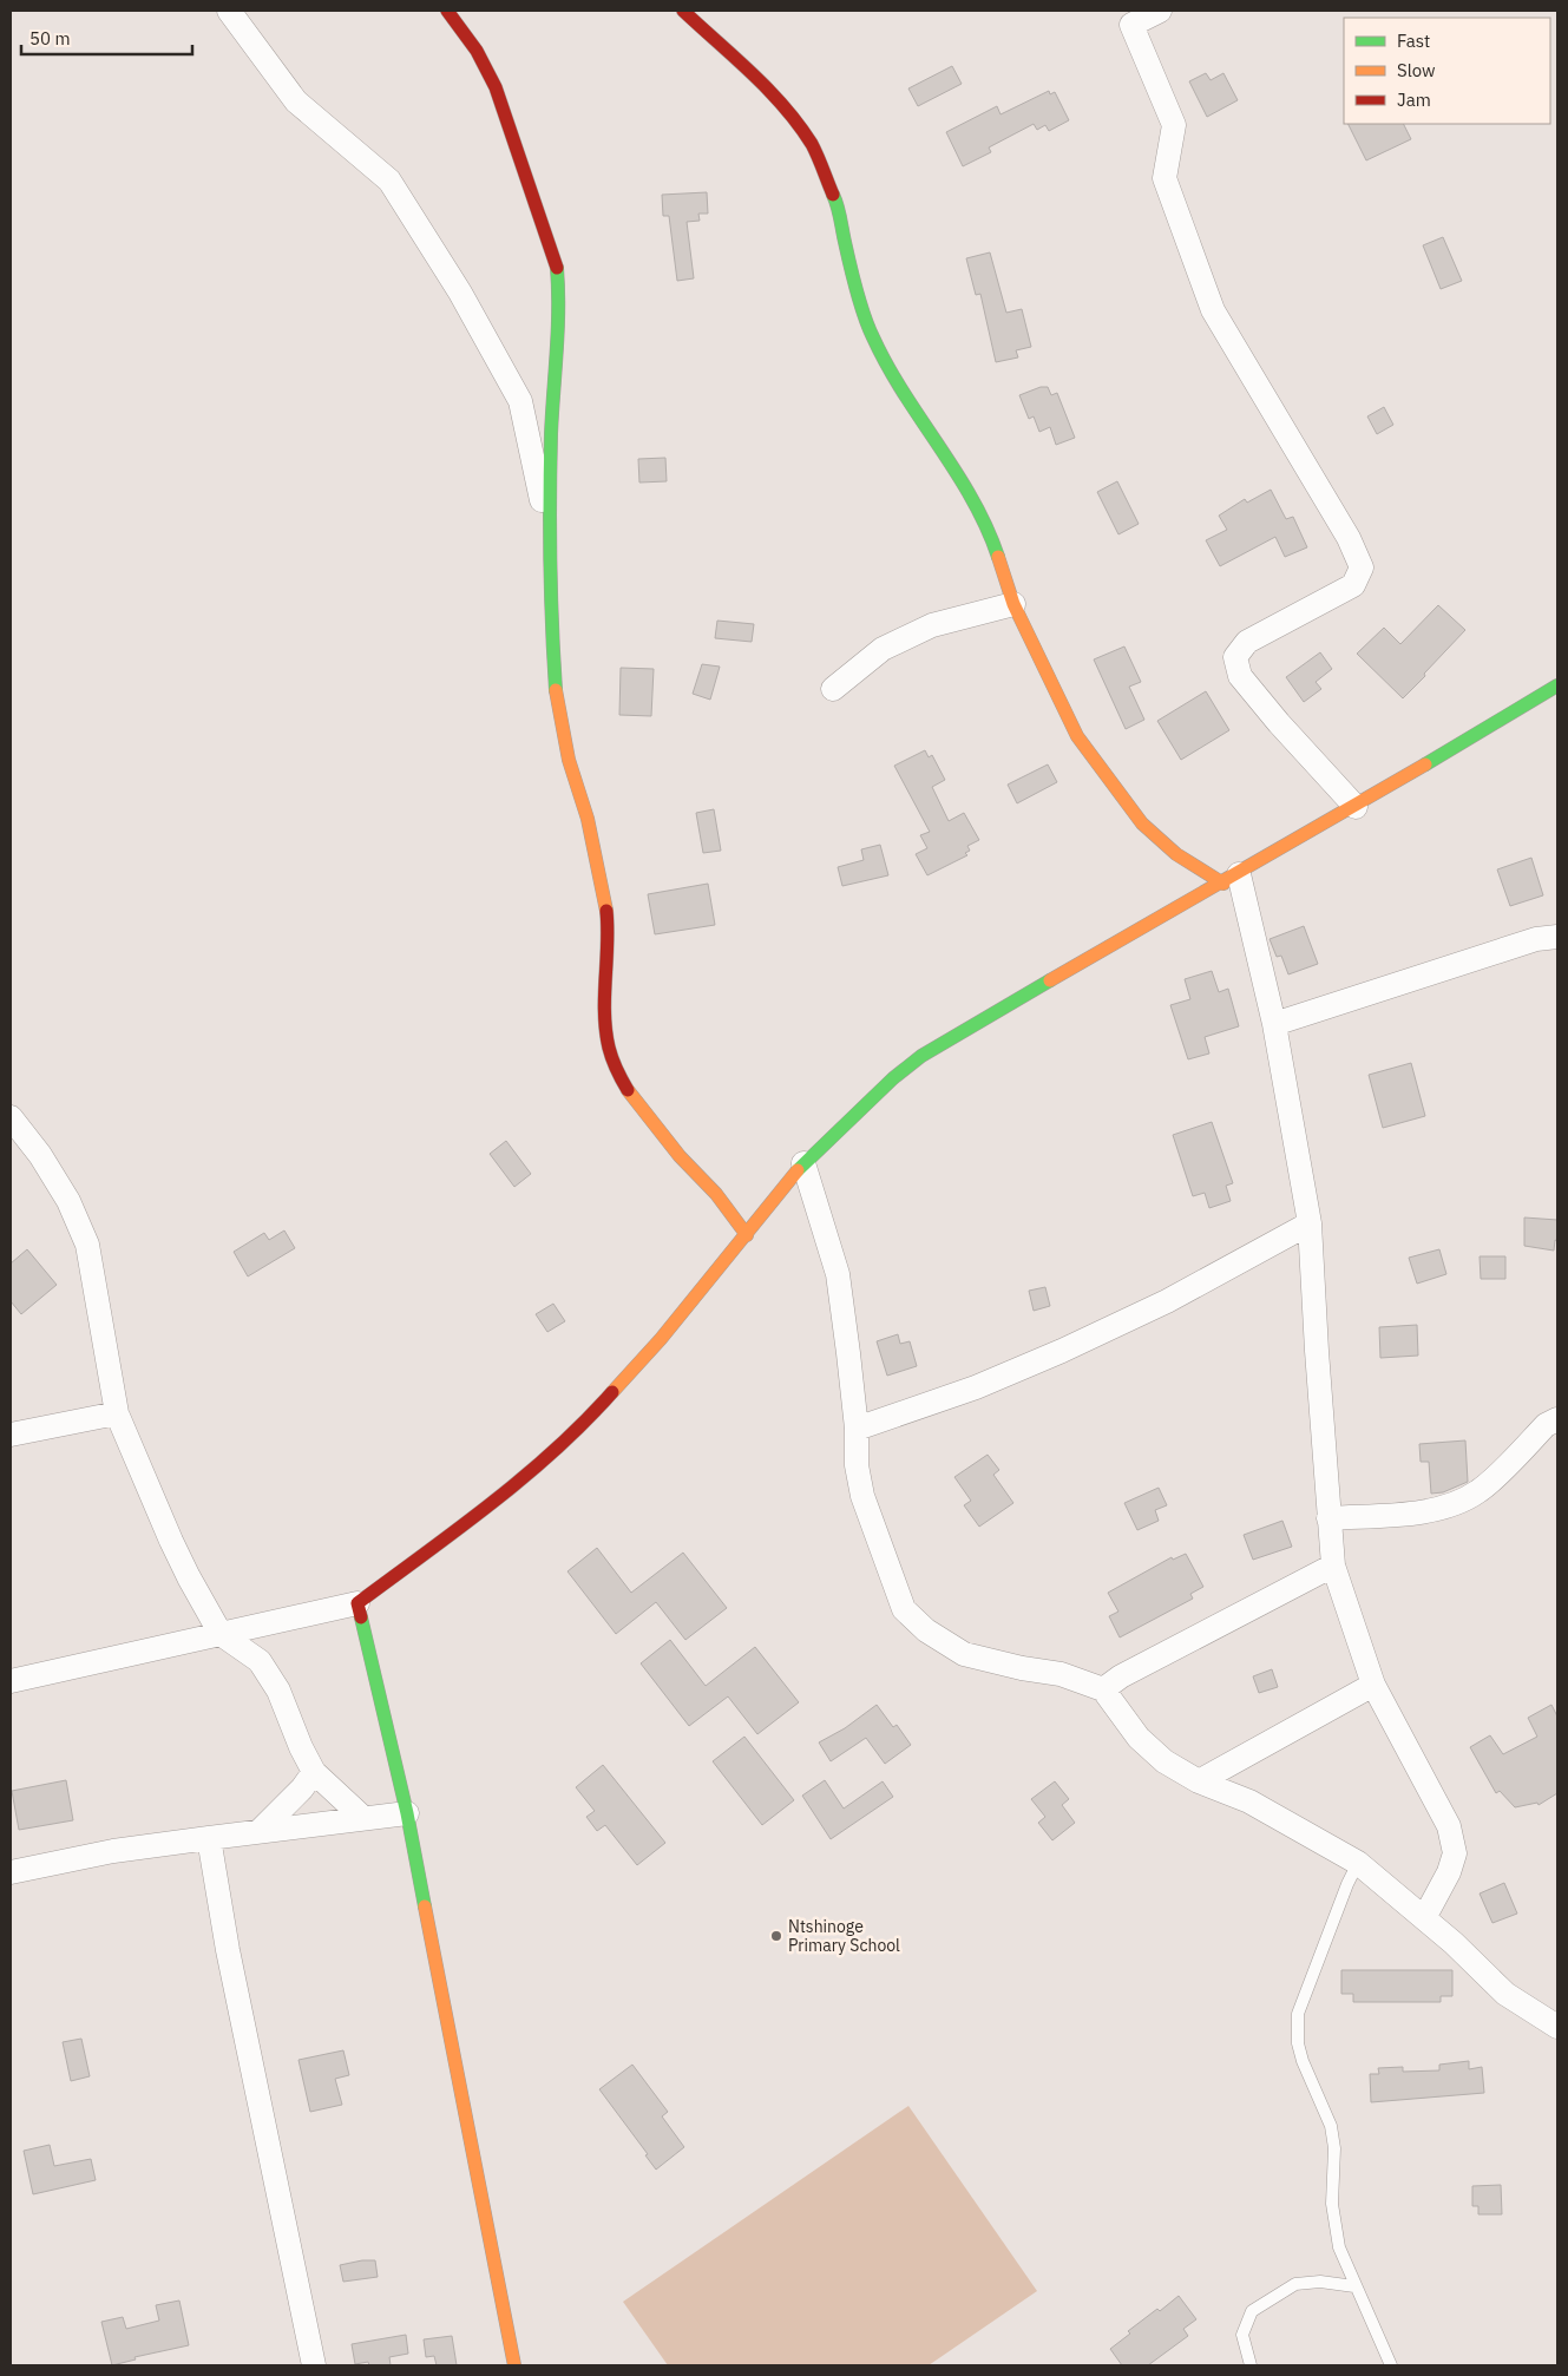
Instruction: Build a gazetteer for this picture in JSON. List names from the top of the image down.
{
  "places": ["Ntshinoge Primary School"],
  "legend": ["Fast", "Slow", "Jam"],
  "scale_bar": "50 m"
}
